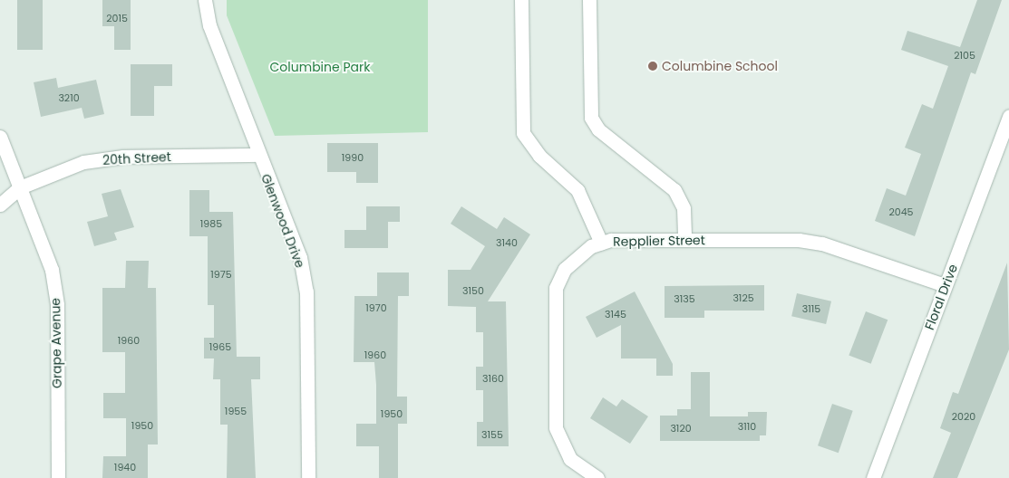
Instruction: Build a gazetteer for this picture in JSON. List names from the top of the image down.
{
  "streets": {
    "street": [
      "20th Street",
      "Glenwood Drive",
      "Repplier Street",
      "Floral Drive",
      "Grape Avenue"
    ]
  },
  "crossings": [
    ["20th Street", "Glenwood Drive"],
    ["20th Street", "Grape Avenue"],
    ["Repplier Street", "Floral Drive"]
  ],
  "parks": ["Columbine Park"],
  "places": ["Columbine School"],
  "house_numbers": [
    "2015",
    "2105",
    "3210",
    "1990",
    "2045",
    "1985",
    "3140",
    "1975",
    "3150",
    "3125",
    "3135",
    "1970",
    "3115",
    "3145",
    "1960",
    "1965",
    "1960",
    "3160",
    "1955",
    "1950",
    "2020",
    "1950",
    "3110",
    "3120",
    "3155",
    "1940"
  ]
}
